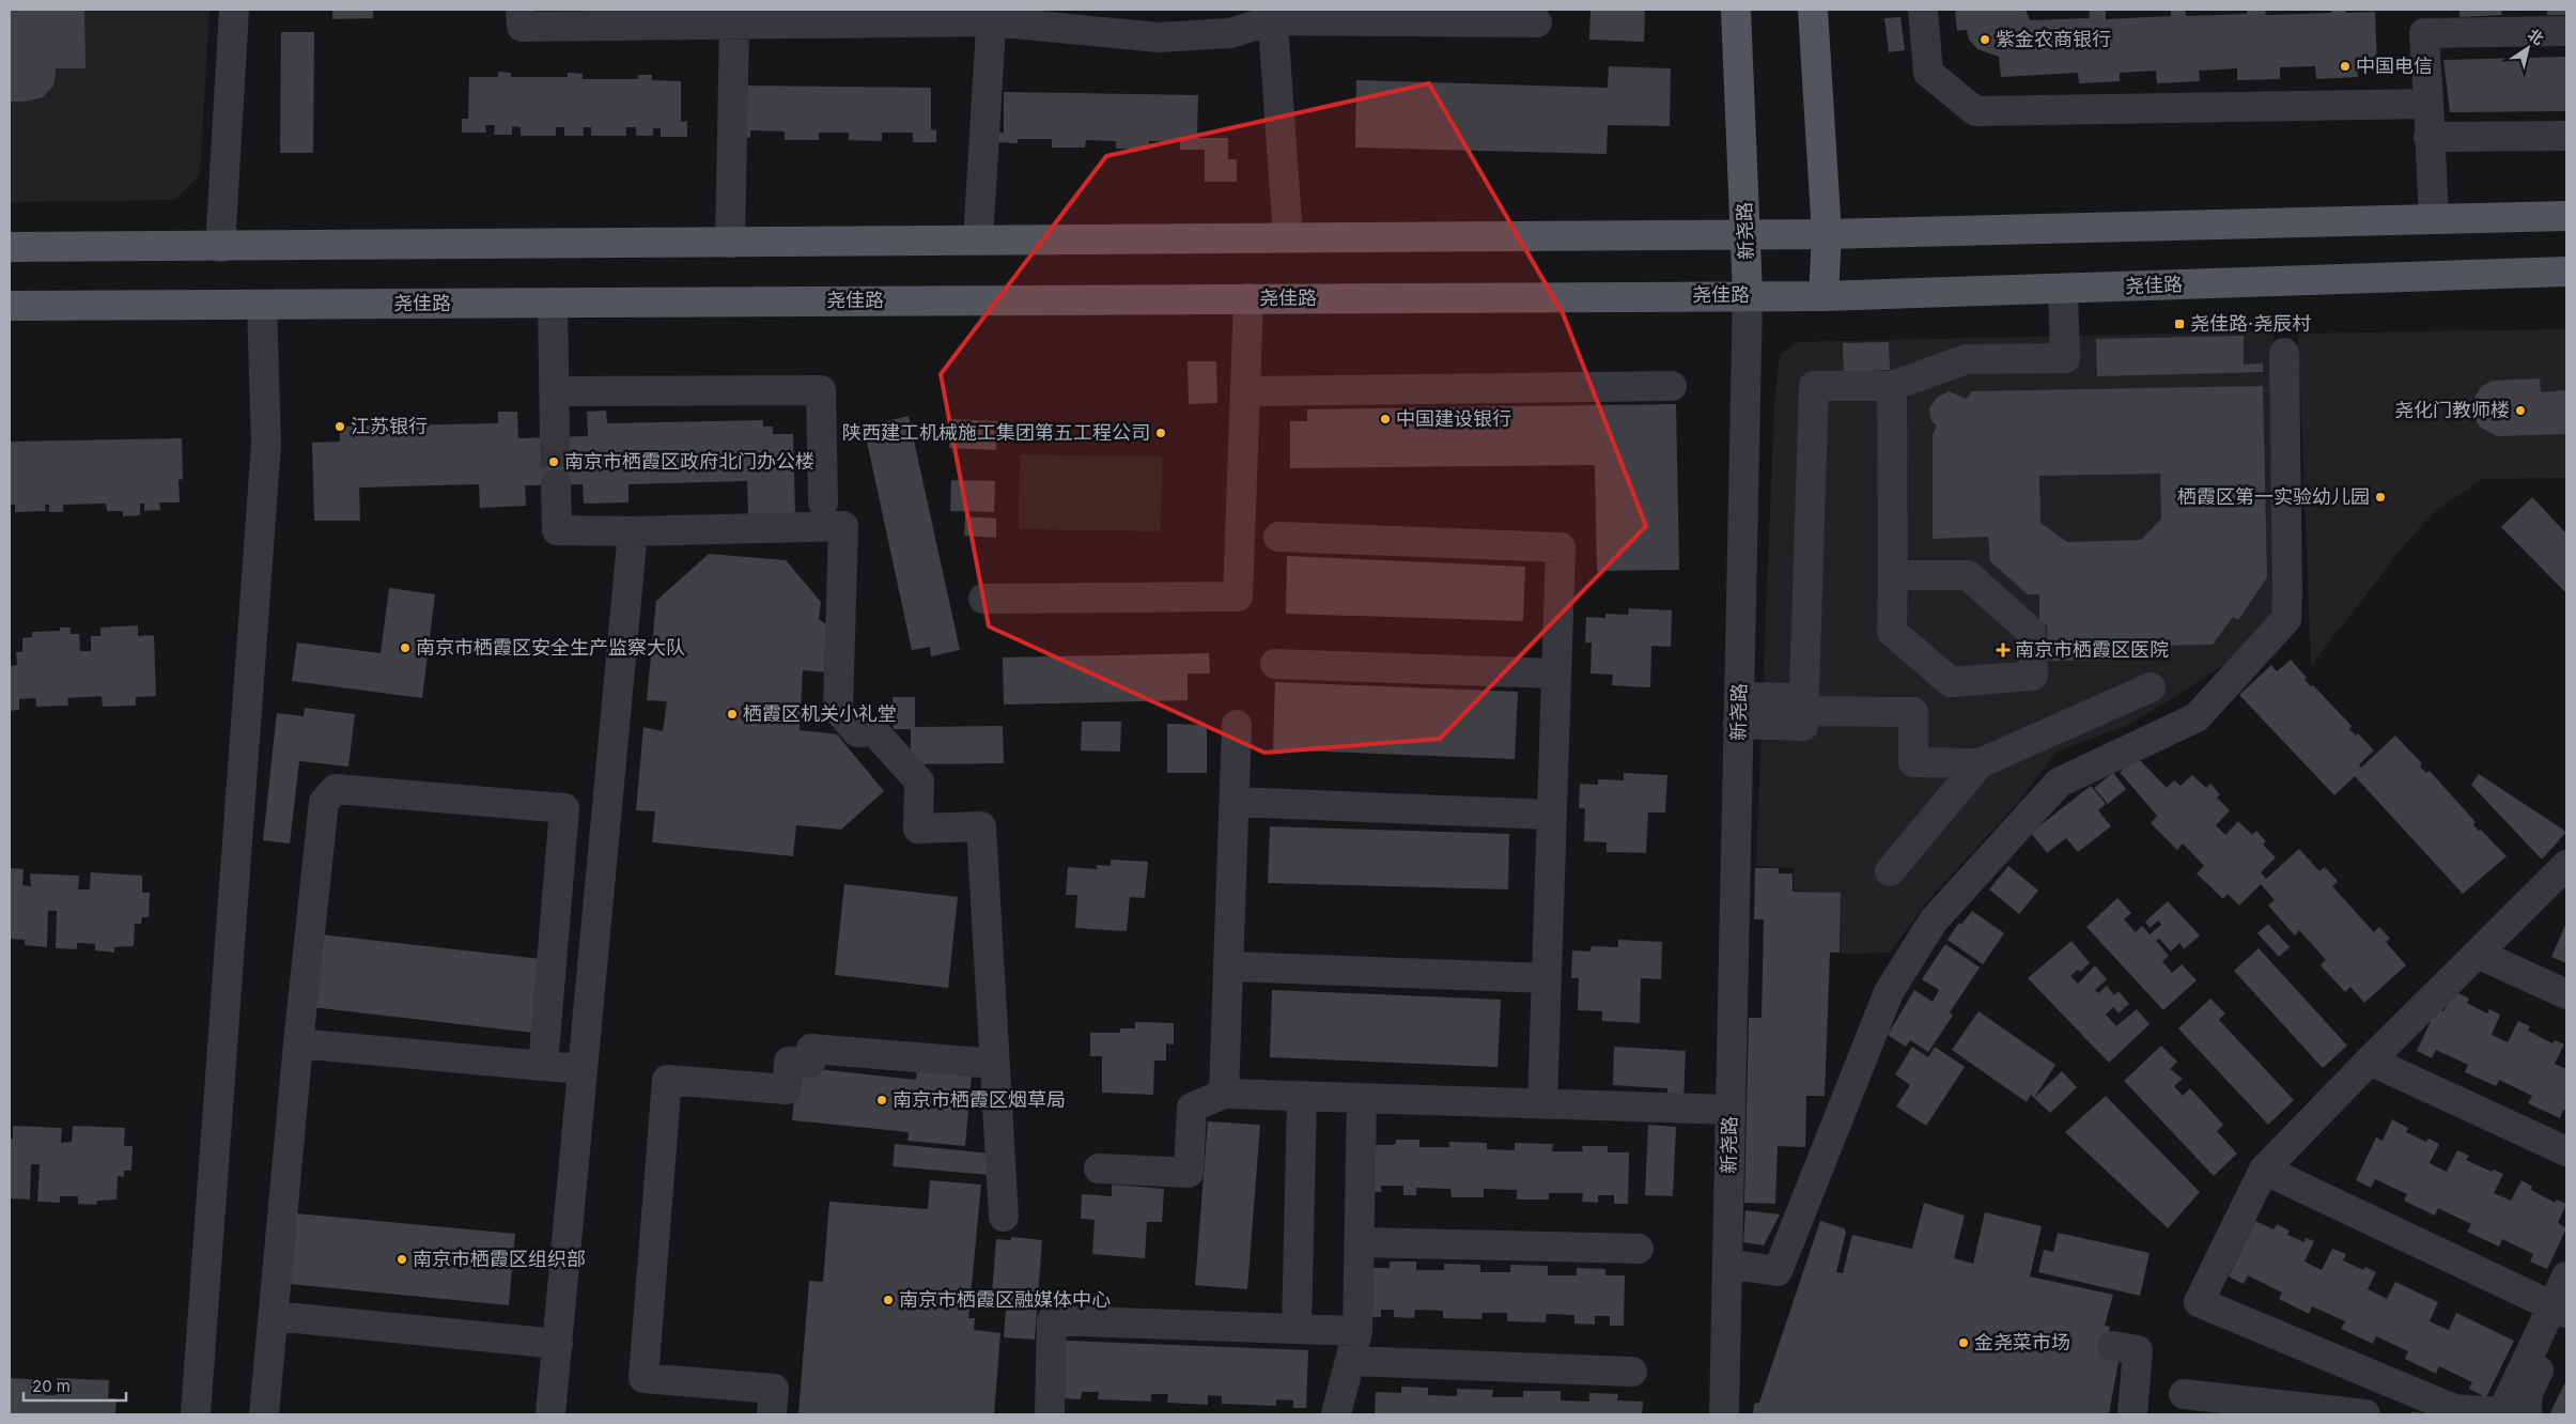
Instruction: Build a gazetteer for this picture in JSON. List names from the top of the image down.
{
  "streets": {
    "main road": ["新尧路", "尧佳路"]
  },
  "crossings": [
    ["新尧路", "尧佳路"]
  ],
  "places": {
    "other": [
      "紫金农商银行",
      "中国电信",
      "尧化门教师楼",
      "中国建设银行",
      "江苏银行",
      "陕西建工机械施工集团第五工程公司",
      "南京市栖霞区政府北门办公楼",
      "栖霞区第一实验幼儿园",
      "南京市栖霞区安全生产监察大队",
      "栖霞区机关小礼堂",
      "南京市栖霞区烟草局",
      "南京市栖霞区组织部",
      "南京市栖霞区融媒体中心",
      "金尧菜市场"
    ],
    "transit": ["尧佳路·尧辰村"],
    "health": ["南京市栖霞区医院"]
  },
  "scale_bar": "20 m",
  "north": "top right"
}
